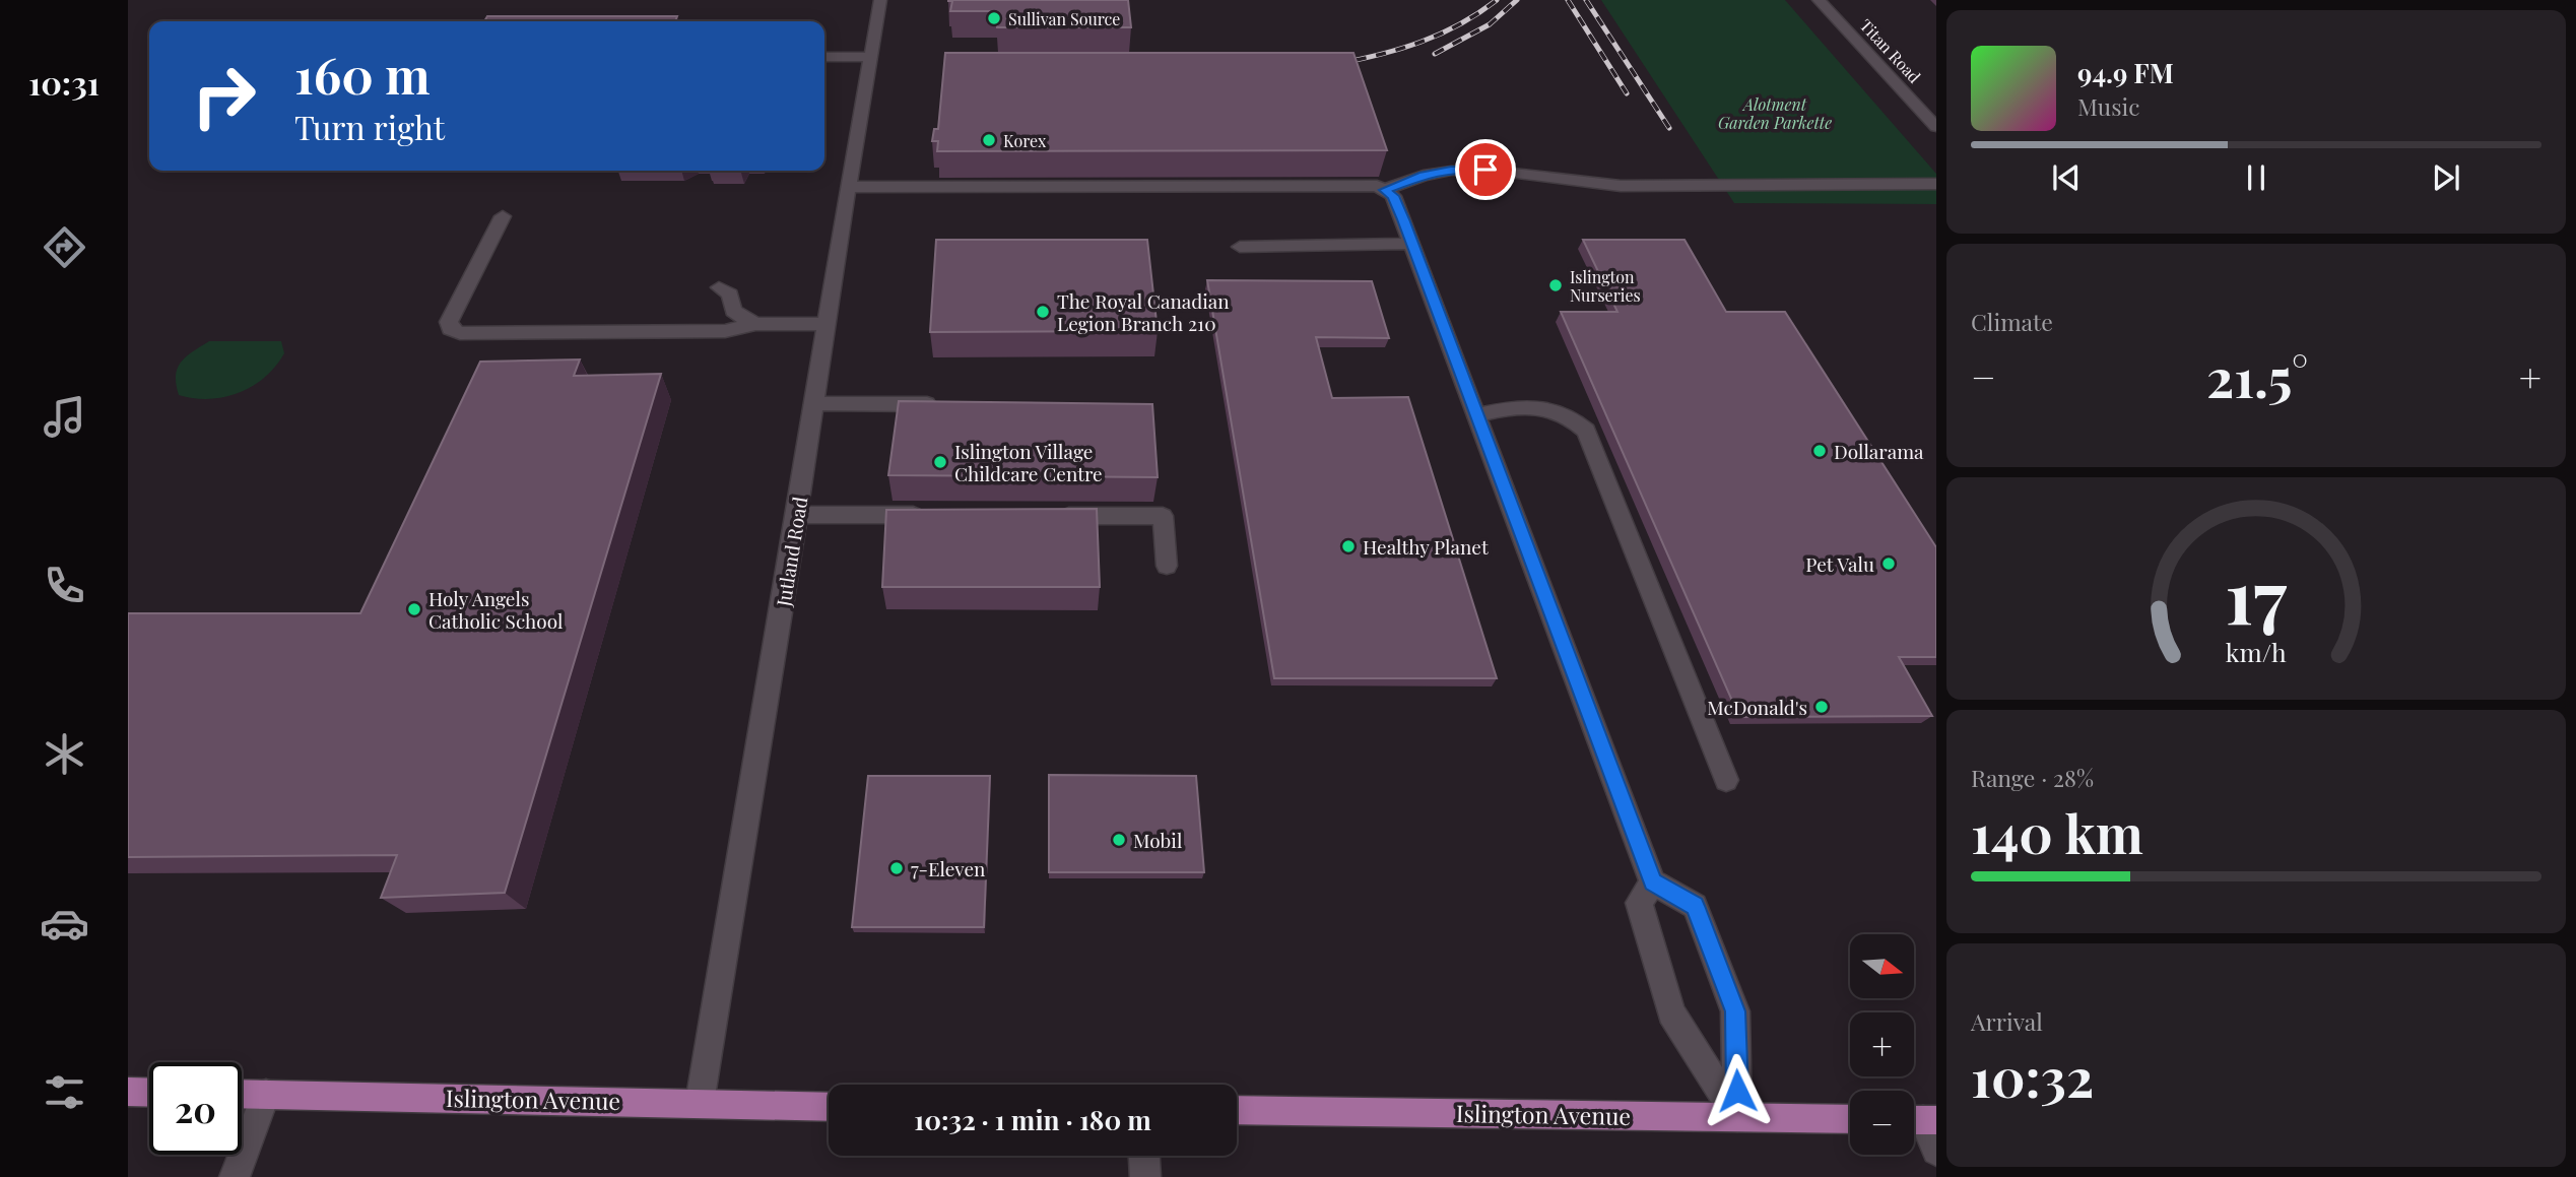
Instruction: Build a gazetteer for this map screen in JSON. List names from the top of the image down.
{
  "streets": {
    "main road": ["Islington Avenue"],
    "street": ["Titan Road", "Jutland Road"]
  },
  "crossings": [
    ["Jutland Road", "Islington Avenue"]
  ],
  "parks": ["Alotment Garden Parkette"],
  "places": [
    "Sullivan Source",
    "Korex",
    "Islington Nurseries",
    "The Royal Canadian Legion Branch 210",
    "Dollarama",
    "Islington Village Childcare Centre",
    "Healthy Planet",
    "Pet Valu",
    "Holy Angels Catholic School",
    "McDonald's",
    "Mobil",
    "7-Eleven"
  ],
  "north": "right",
  "page": {
    "tabs": "10:31",
    "turn": ["160 m", "Turn right"],
    "song": ["94.9 FM", "Music"],
    "tile": [
      "Climate",
      ["Range · 28%", "140 km"],
      ["Arrival", "10:32"]
    ],
    "heat": ["−", "21.5°", "+"],
    "map_buttons": ["+", "−"],
    "limit": "20",
    "trip": "10:32 · 1 min · 180 m",
    "gauge": ["17", "km/h"]
  }
}
